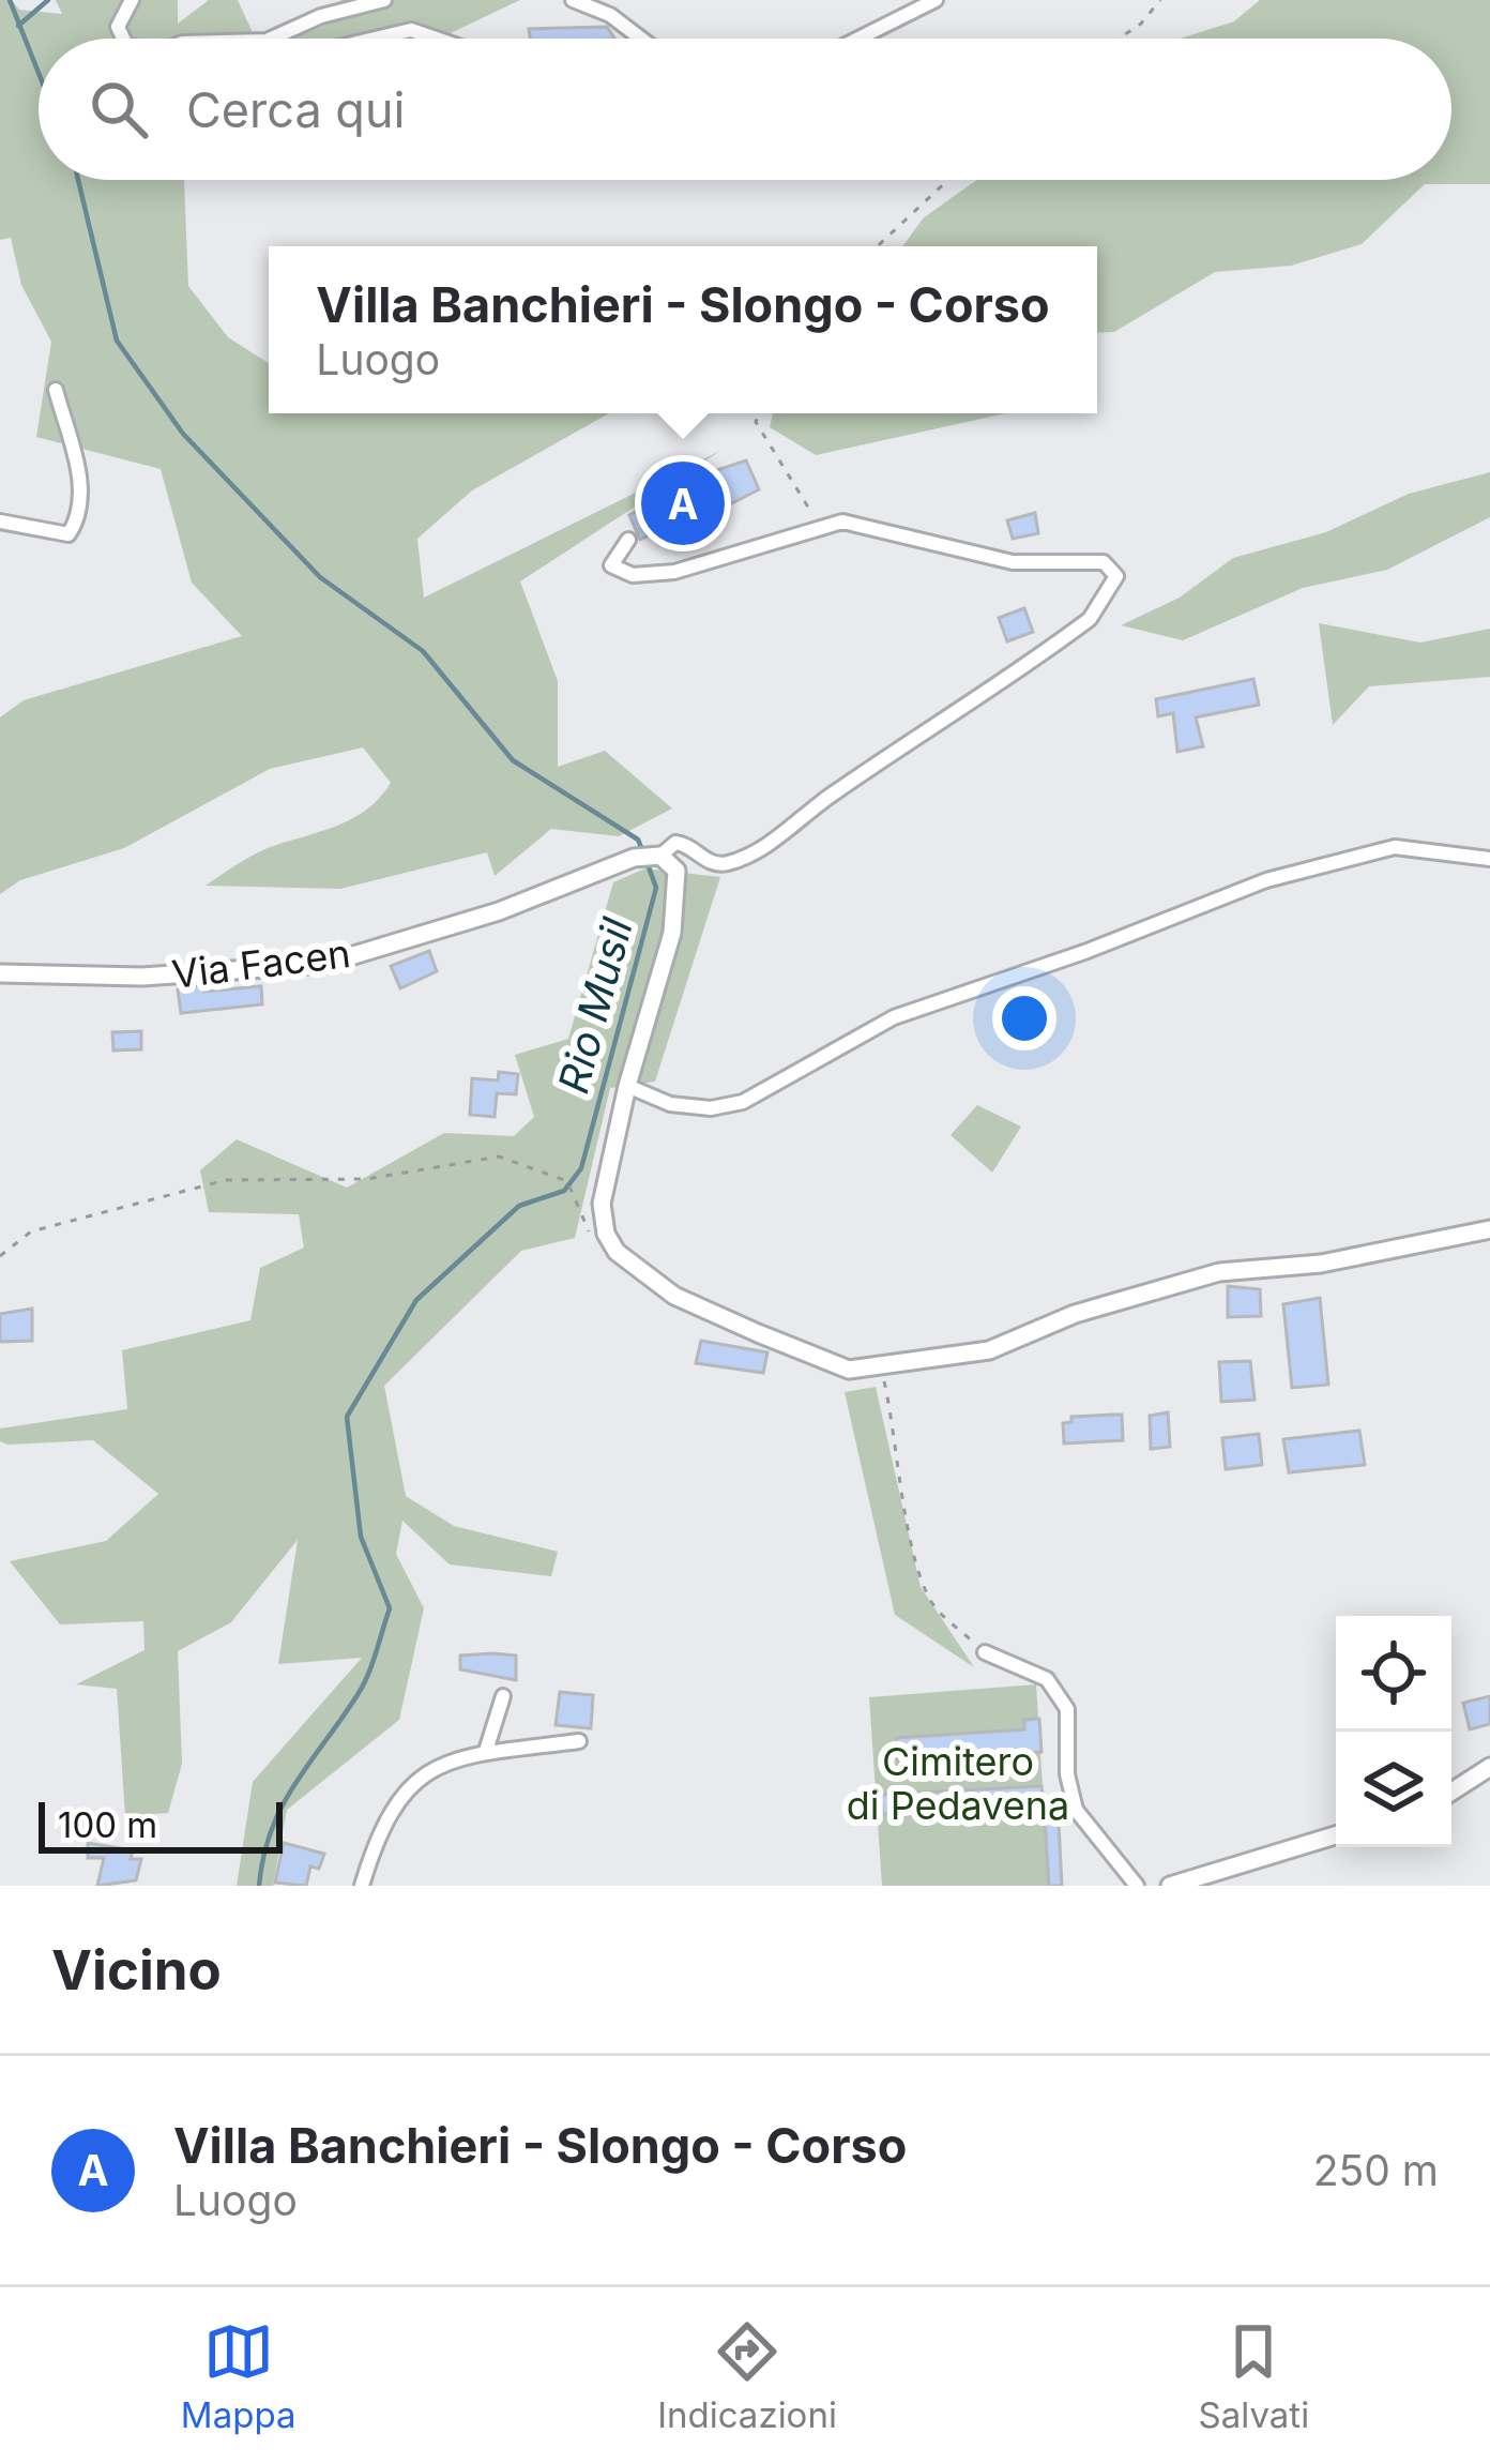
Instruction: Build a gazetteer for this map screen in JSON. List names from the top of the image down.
{
  "streets": {
    "street": ["Via Facen"]
  },
  "water": ["Rio Musil"],
  "parks": ["Cimitero di Pedavena"],
  "scale_bar": "100 m",
  "page": {
    "search": "Cerca qui",
    "popup": ["Villa Banchieri - Slongo - Corso", "Luogo"],
    "pins": "A",
    "scale": "100 m",
    "heading": "Vicino",
    "list": [
      {
        "mark": "A",
        "name": "Villa Banchieri - Slongo - Corso",
        "note": "Luogo",
        "value": "250 m"
      }
    ],
    "nav": ["Mappa", "Indicazioni", "Salvati"]
  }
}
